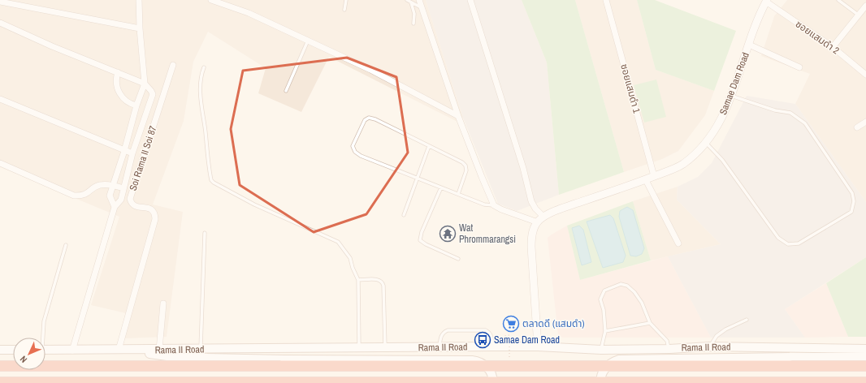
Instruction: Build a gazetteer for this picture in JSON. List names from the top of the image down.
{
  "streets": {
    "main road": ["Rama II Road"],
    "street": [
      "ซอยแสมดำ 2",
      "Samae Dam Road",
      "ซอยแสมดำ 1",
      "Soi Rama II Soi 87"
    ]
  },
  "crossings": [
    ["ซอยแสมดำ 2", "Samae Dam Road"],
    ["Samae Dam Road", "ซอยแสมดำ 1"],
    ["Samae Dam Road", "Rama II Road"],
    ["Soi Rama II Soi 87", "Rama II Road"]
  ],
  "places": {
    "temple": ["Wat Phrommarangsi"],
    "supermarket": ["ตลาดดี (แสมดำ)"],
    "bus stop": ["Samae Dam Road"]
  },
  "north": "bottom left"
}
